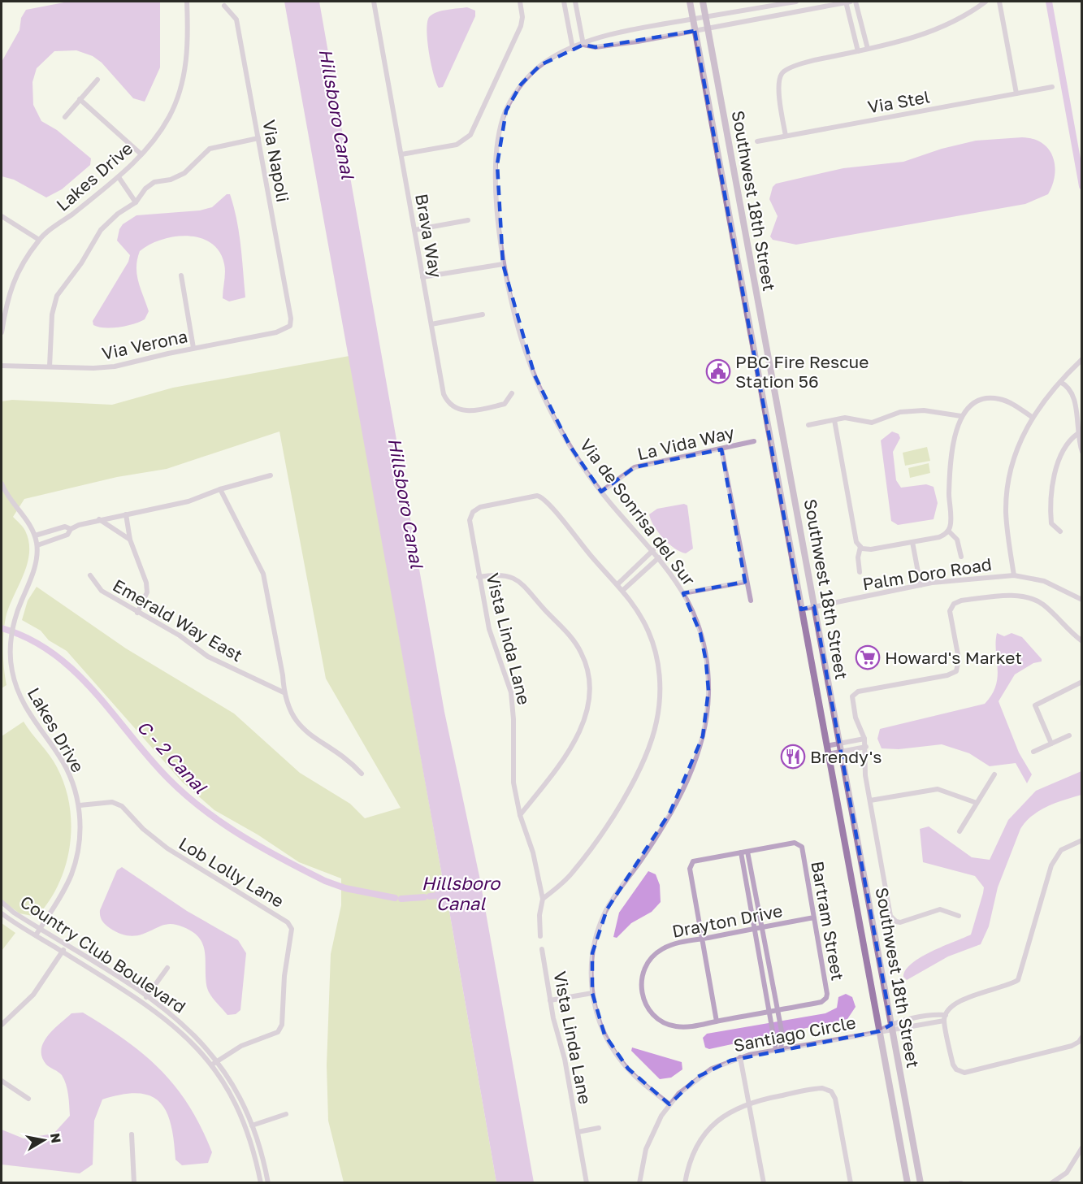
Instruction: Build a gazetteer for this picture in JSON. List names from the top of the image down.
{
  "streets": {
    "main road": ["Southwest 18th Street"],
    "street": [
      "Via Stel",
      "Via Napoli",
      "Lakes Drive",
      "Brava Way",
      "Via Verona",
      "La Vida Way",
      "Via de Sonrisa del Sur",
      "Palm Doro Road",
      "Emerald Way East",
      "Vista Linda Lane",
      "Lob Lolly Lane",
      "Drayton Drive",
      "Bartram Street",
      "Country Club Boulevard",
      "Santiago Circle"
    ]
  },
  "crossings": [
    ["Via Napoli", "Via Verona"],
    ["Lakes Drive", "Lob Lolly Lane"],
    ["Lakes Drive", "Country Club Boulevard"],
    ["Southwest 18th Street", "Via de Sonrisa del Sur"],
    ["Southwest 18th Street", "Palm Doro Road"],
    ["Southwest 18th Street", "Santiago Circle"],
    ["La Vida Way", "Via de Sonrisa del Sur"],
    ["Via de Sonrisa del Sur", "Santiago Circle"],
    ["Lob Lolly Lane", "Country Club Boulevard"],
    ["Drayton Drive", "Bartram Street"]
  ],
  "water": ["Hillsboro Canal", "C - 2 Canal"],
  "places": {
    "public building": ["PBC Fire Rescue Station 56"],
    "supermarket": ["Howard's Market"],
    "restaurant": ["Brendy's"]
  },
  "north": "right"
}
